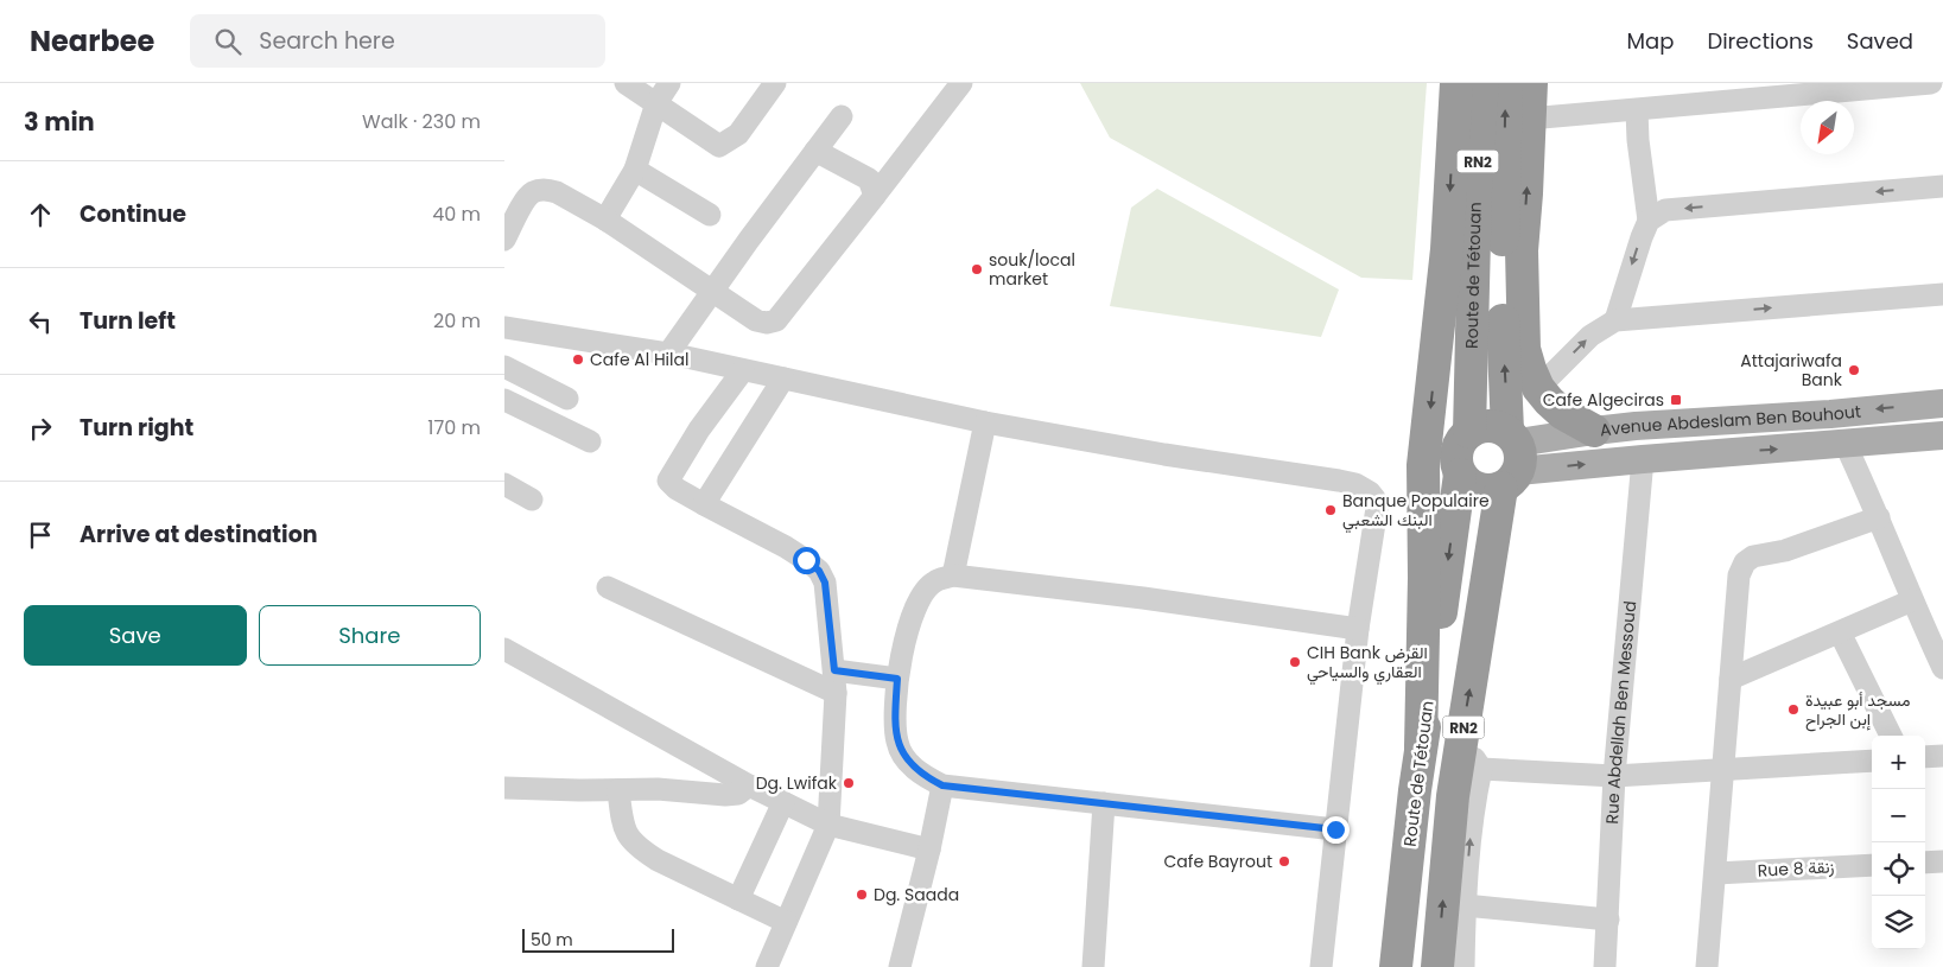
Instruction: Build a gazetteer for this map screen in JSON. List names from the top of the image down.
{
  "streets": {
    "highway": ["RN2", "Route de Tétouan"],
    "main road": ["Avenue Abdeslam Ben Bouhout"],
    "street": ["Rue Abdellah Ben Messoud", "Rue 8 زنقة"]
  },
  "crossings": [
    ["Route de Tétouan", "Avenue Abdeslam Ben Bouhout"],
    ["Avenue Abdeslam Ben Bouhout", "Rue Abdellah Ben Messoud"]
  ],
  "places": {
    "other": [
      "souk/local market",
      "Cafe Al Hilal",
      "Attajariwafa Bank",
      "Banque Populaire البنك الشعبي",
      "CIH Bank القرض العقاري والسياحي",
      "مسجد أبو عبيدة إبن الجراح",
      "Dg. Lwifak",
      "Cafe Bayrout",
      "Dg. Saada"
    ],
    "transit": ["Cafe Algeciras"]
  },
  "scale_bar": "50 m",
  "north": "bottom left",
  "page": {
    "header": "Nearbee",
    "search": "Search here",
    "nav": ["Map", "Directions", "Saved"],
    "heading": ["3 min", "Walk · 230 m"],
    "list": [
      ["Continue", "40 m"],
      ["Turn left", "20 m"],
      ["Turn right", "170 m"],
      "Arrive at destination"
    ],
    "buttons": ["Save", "Share"],
    "map_buttons": ["+", "−"],
    "scale": "50 m"
  }
}
